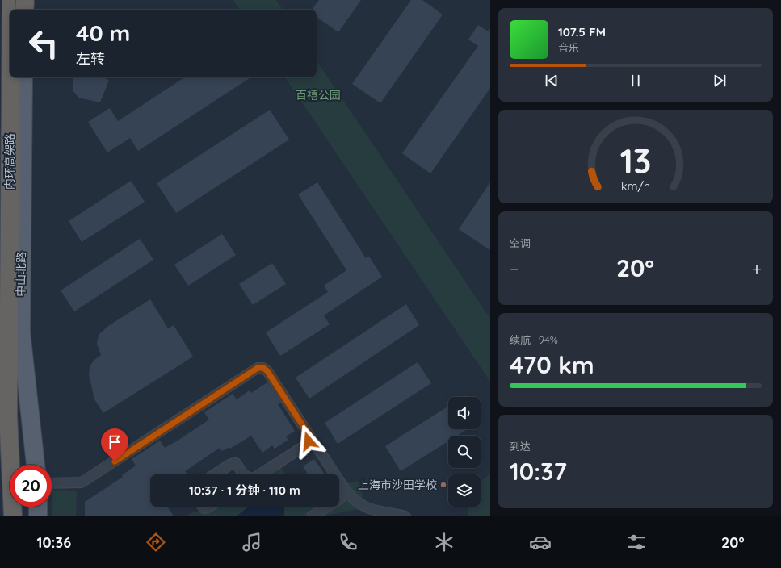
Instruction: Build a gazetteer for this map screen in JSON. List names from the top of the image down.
{
  "streets": {
    "highway": ["内环高架路"],
    "main road": ["中山北路"]
  },
  "parks": ["百禧公园"],
  "places": ["上海市沙田学校"],
  "page": {
    "turn": ["40 m", "左转"],
    "song": ["107.5 FM", "音乐"],
    "tile": [
      "空调",
      ["续航 · 94%", "470 km"],
      ["到达", "10:37"]
    ],
    "heat": ["−", "20°", "+"],
    "limit": "20",
    "trip": "10:37 · 1 分钟 · 110 m",
    "tabs": ["10:36", "20°"],
    "gauge": ["13", "km/h"]
  }
}
